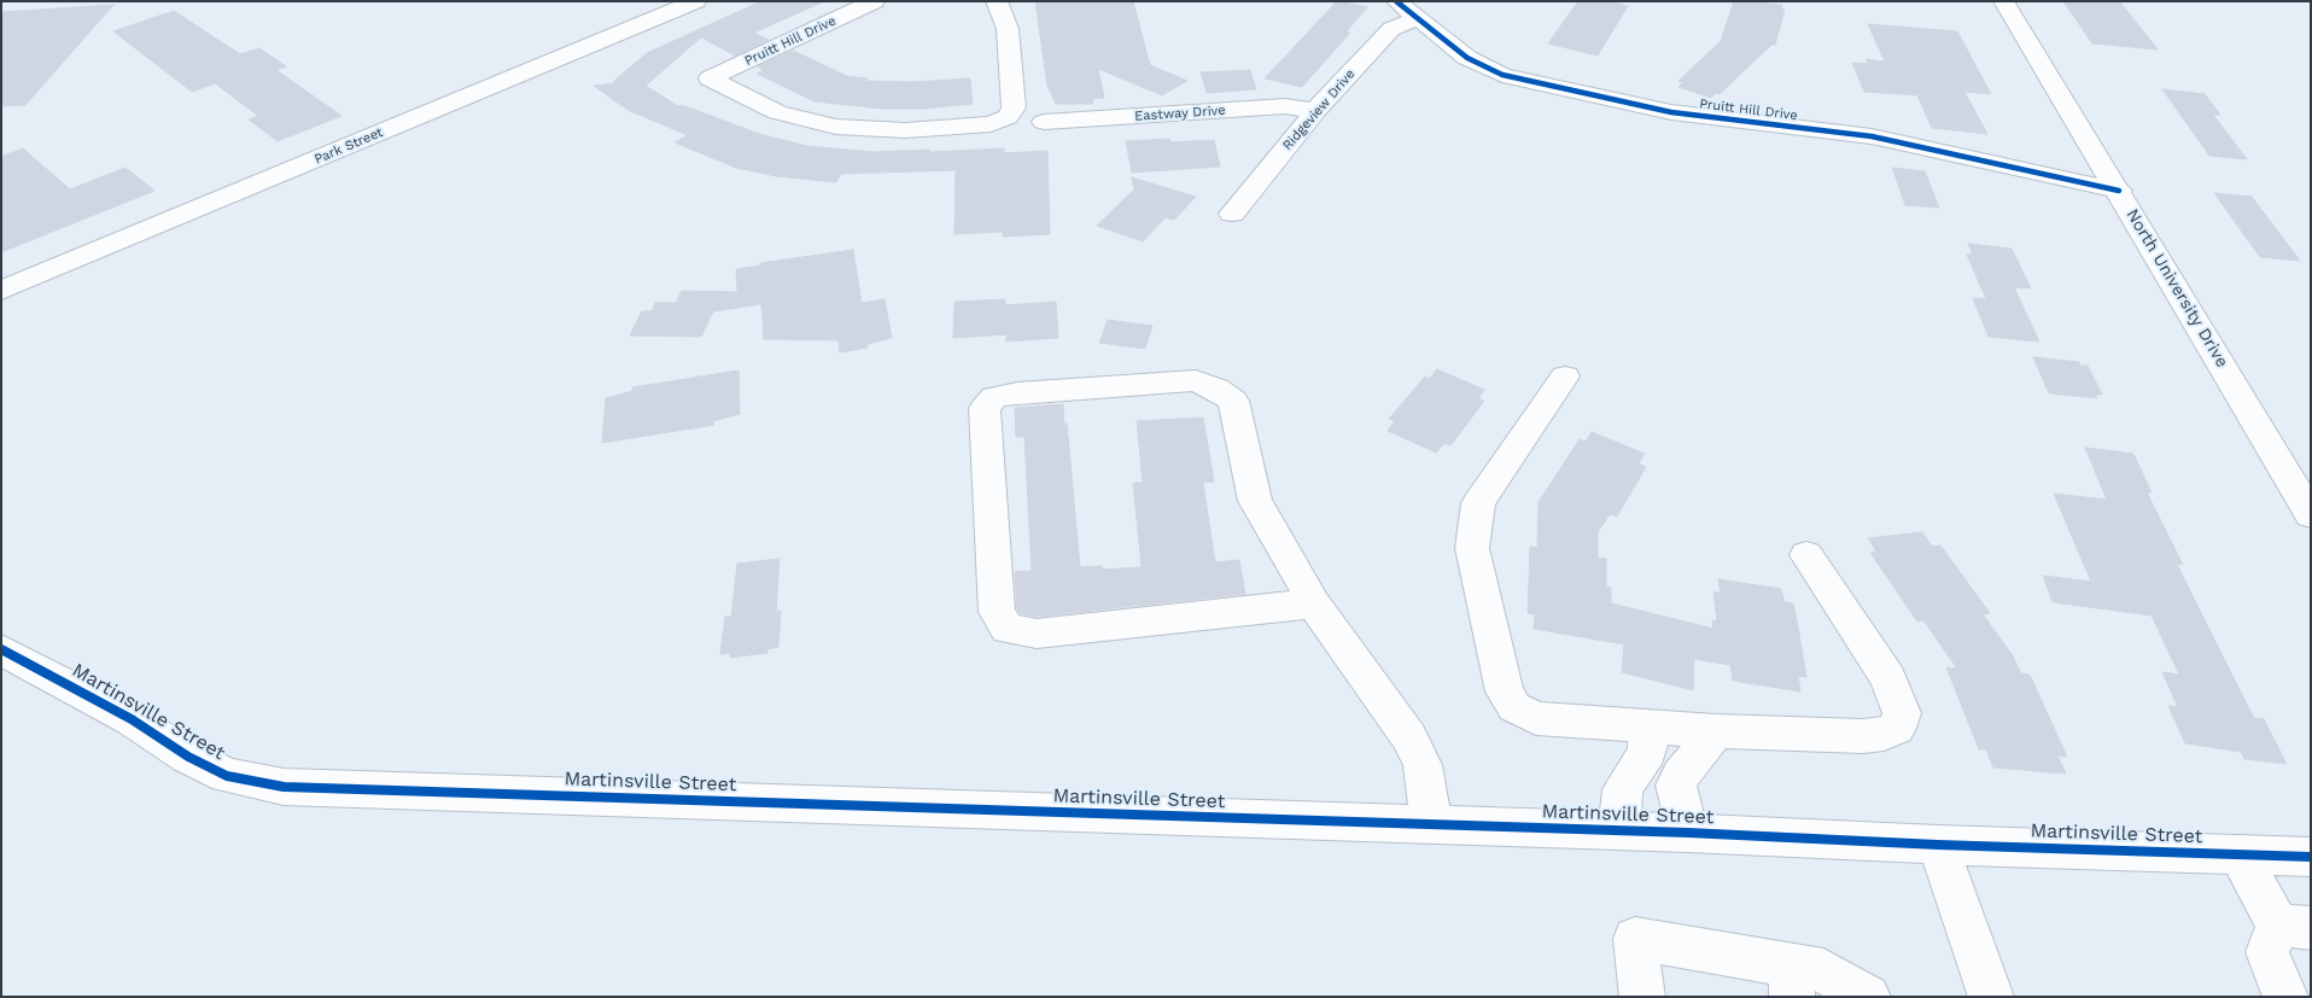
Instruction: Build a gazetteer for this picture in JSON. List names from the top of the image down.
{
  "streets": {
    "street": [
      "Pruitt Hill Drive",
      "Ridgeview Drive",
      "Eastway Drive",
      "Park Street",
      "North University Drive",
      "Martinsville Street"
    ]
  },
  "crossings": [
    ["Pruitt Hill Drive", "Ridgeview Drive"],
    ["Pruitt Hill Drive", "North University Drive"],
    ["Ridgeview Drive", "Eastway Drive"]
  ]
}
